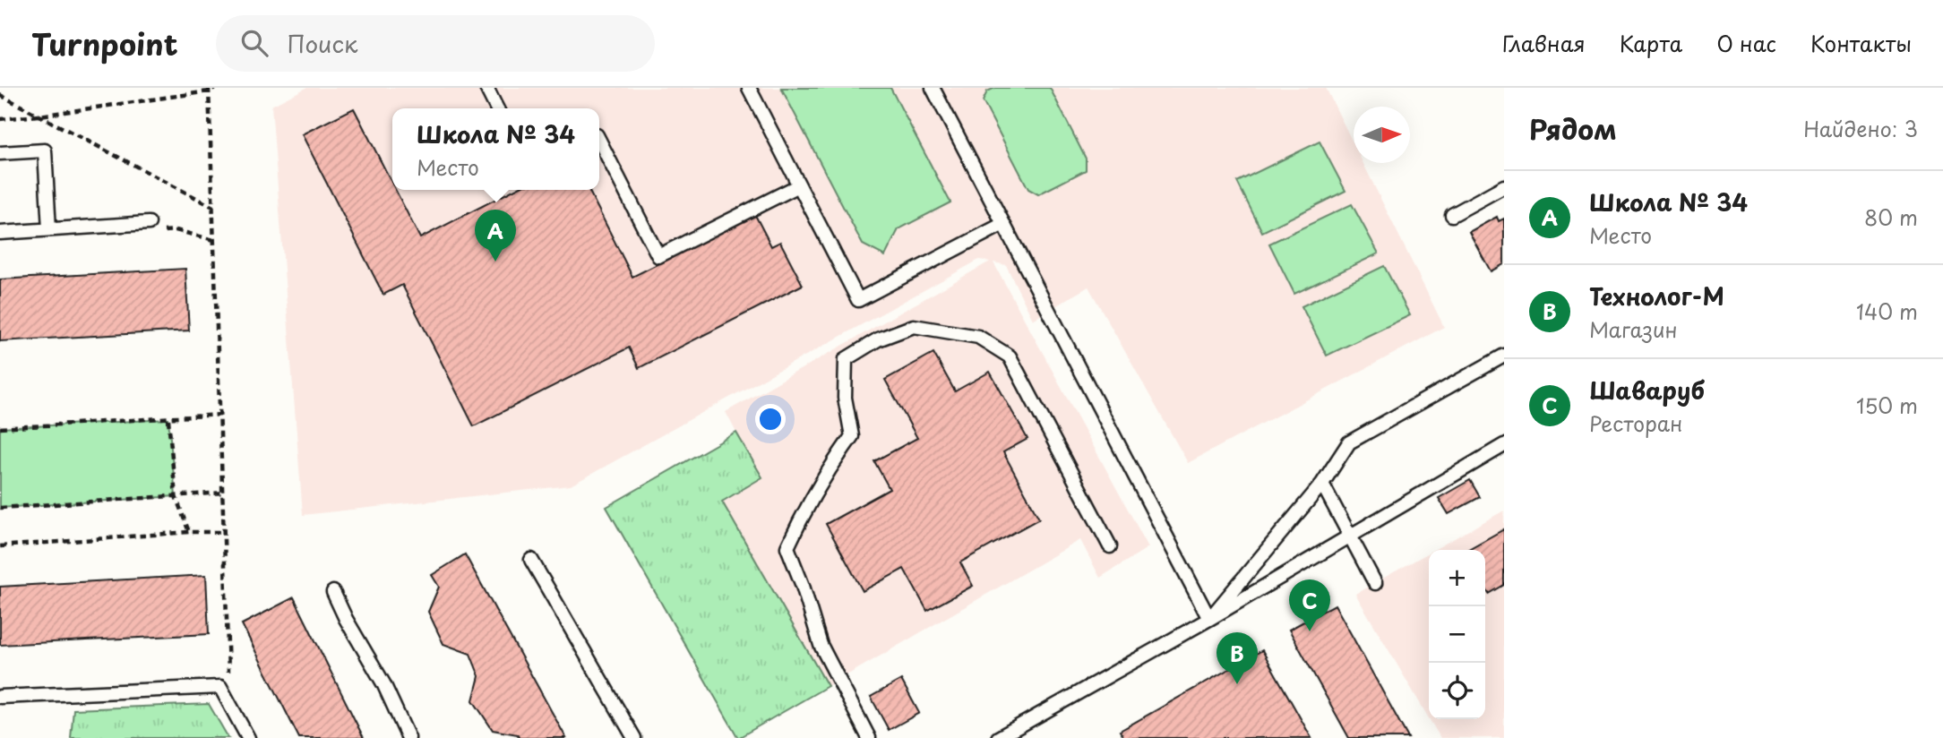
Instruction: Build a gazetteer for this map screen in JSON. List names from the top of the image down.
{
  "north": "right",
  "page": {
    "header": "Turnpoint",
    "search": "Поиск",
    "nav": [
      "Главная",
      "Карта",
      "О нас",
      "Контакты"
    ],
    "heading": ["Рядом", "Найдено: 3"],
    "popup": ["Школа № 34", "Место"],
    "list": [
      {
        "mark": "A",
        "name": "Школа № 34",
        "note": "Место",
        "value": "80 m"
      },
      {
        "mark": "B",
        "name": "Технолог-М",
        "note": "Магазин",
        "value": "140 m"
      },
      {
        "mark": "C",
        "name": "Шаваруб",
        "note": "Ресторан",
        "value": "150 m"
      }
    ],
    "pins": ["A", "C", "B"],
    "map_buttons": ["+", "−"]
  }
}
